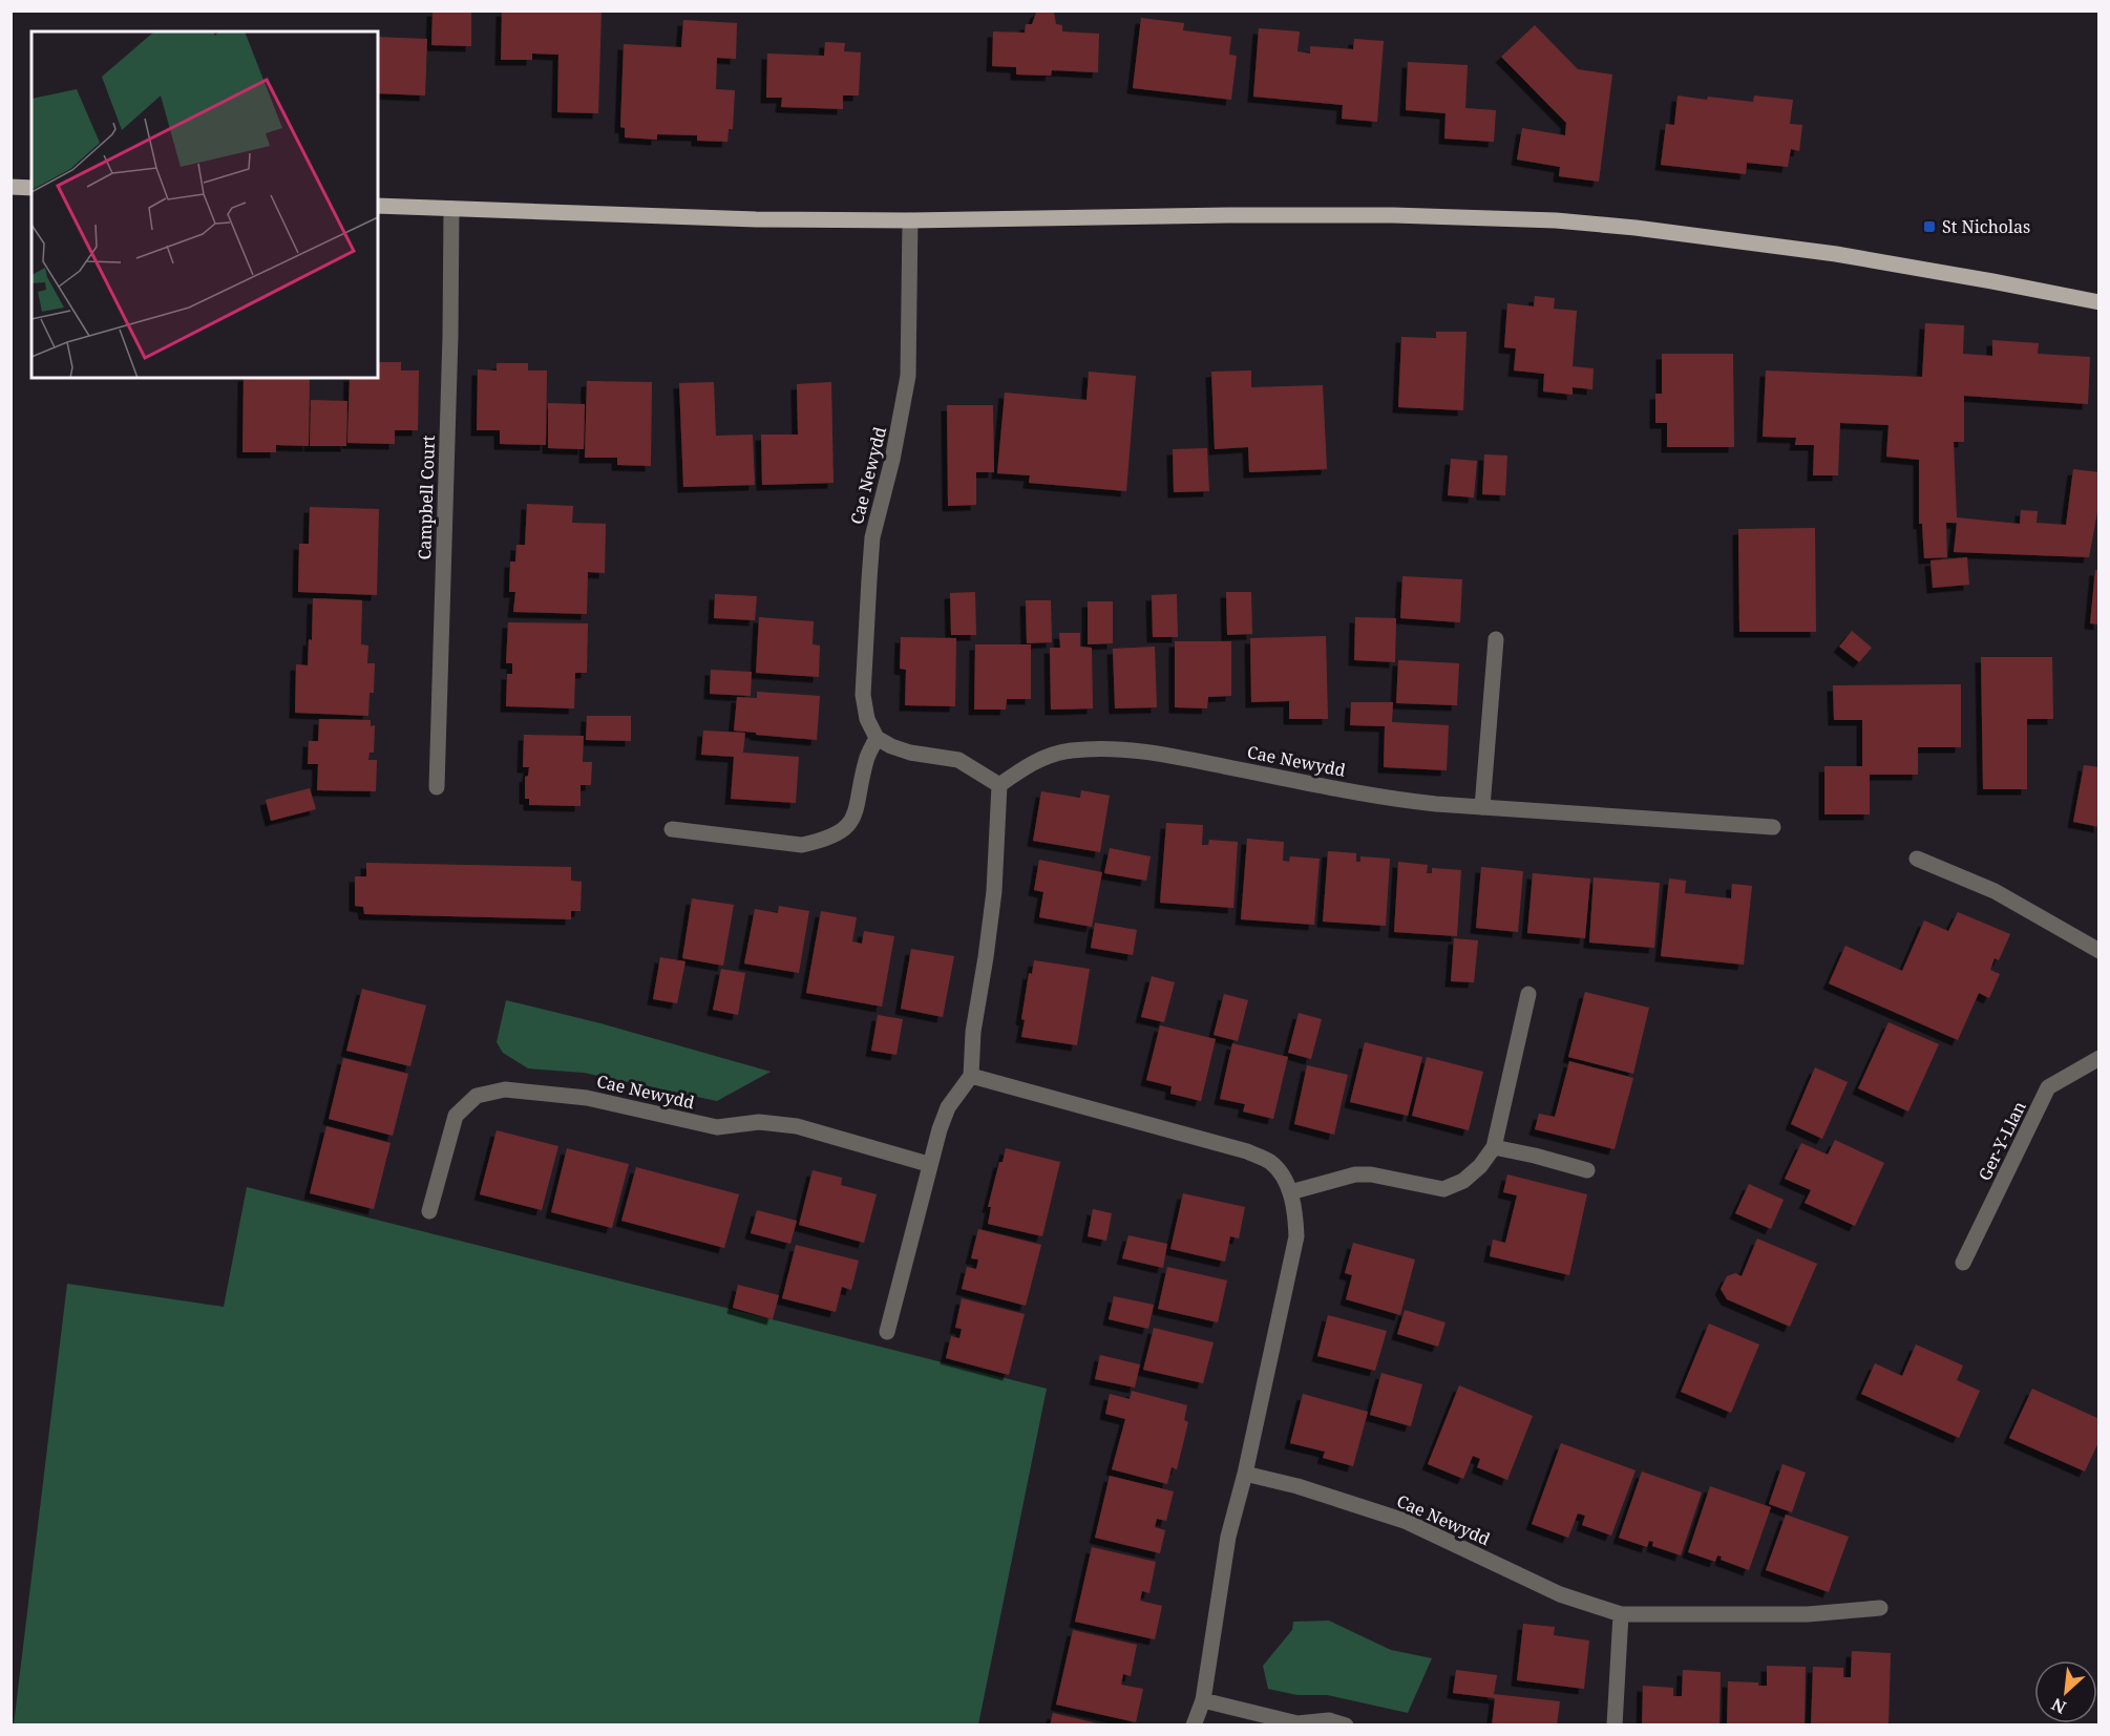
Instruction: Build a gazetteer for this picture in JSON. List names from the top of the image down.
{
  "streets": {
    "street": ["Cae Newydd", "Campbell Court", "Ger-Y-Llan"]
  },
  "places": {
    "transit": ["St Nicholas"]
  },
  "north": "bottom left"
}
